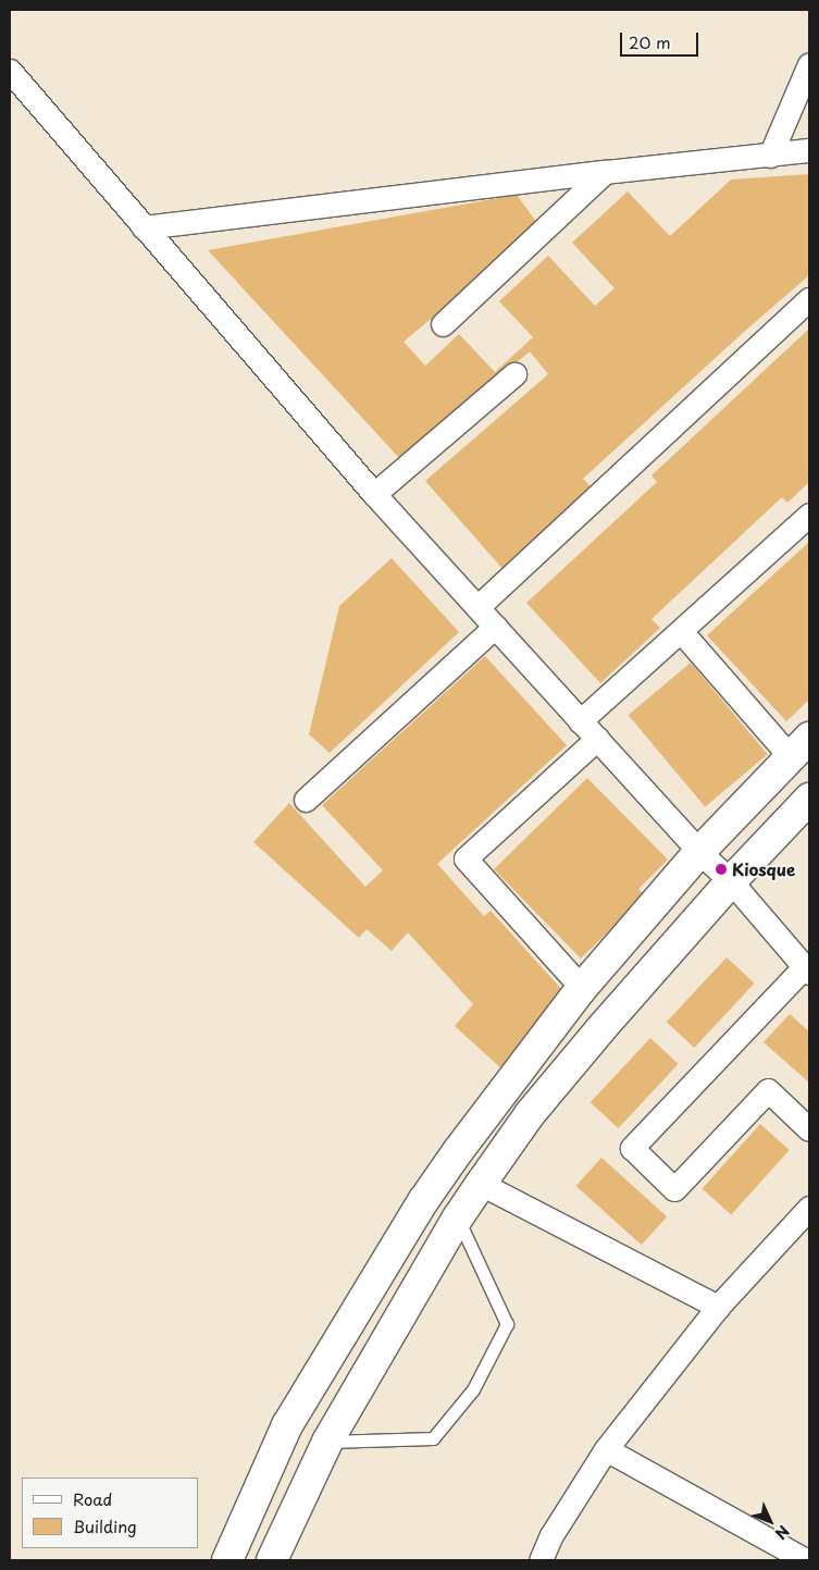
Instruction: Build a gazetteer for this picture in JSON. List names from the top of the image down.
{
  "places": ["Kiosque"],
  "legend": ["Road", "Building"],
  "scale_bar": "20 m",
  "north": "bottom right"
}
